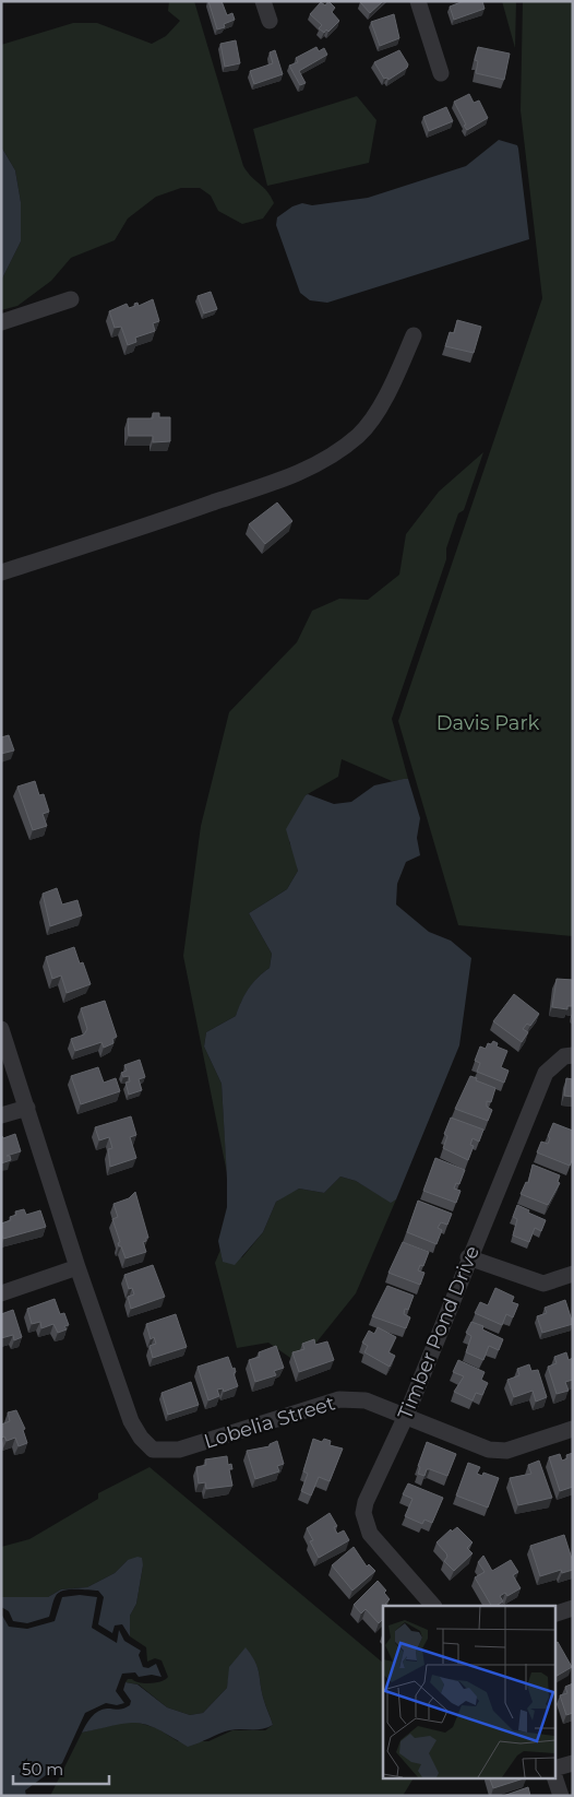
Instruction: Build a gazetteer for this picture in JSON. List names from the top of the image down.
{
  "streets": {
    "street": ["Timber Pond Drive", "Lobelia Street"]
  },
  "crossings": [
    ["Timber Pond Drive", "Lobelia Street"]
  ],
  "parks": ["Davis Park"],
  "scale_bar": "50 m"
}
